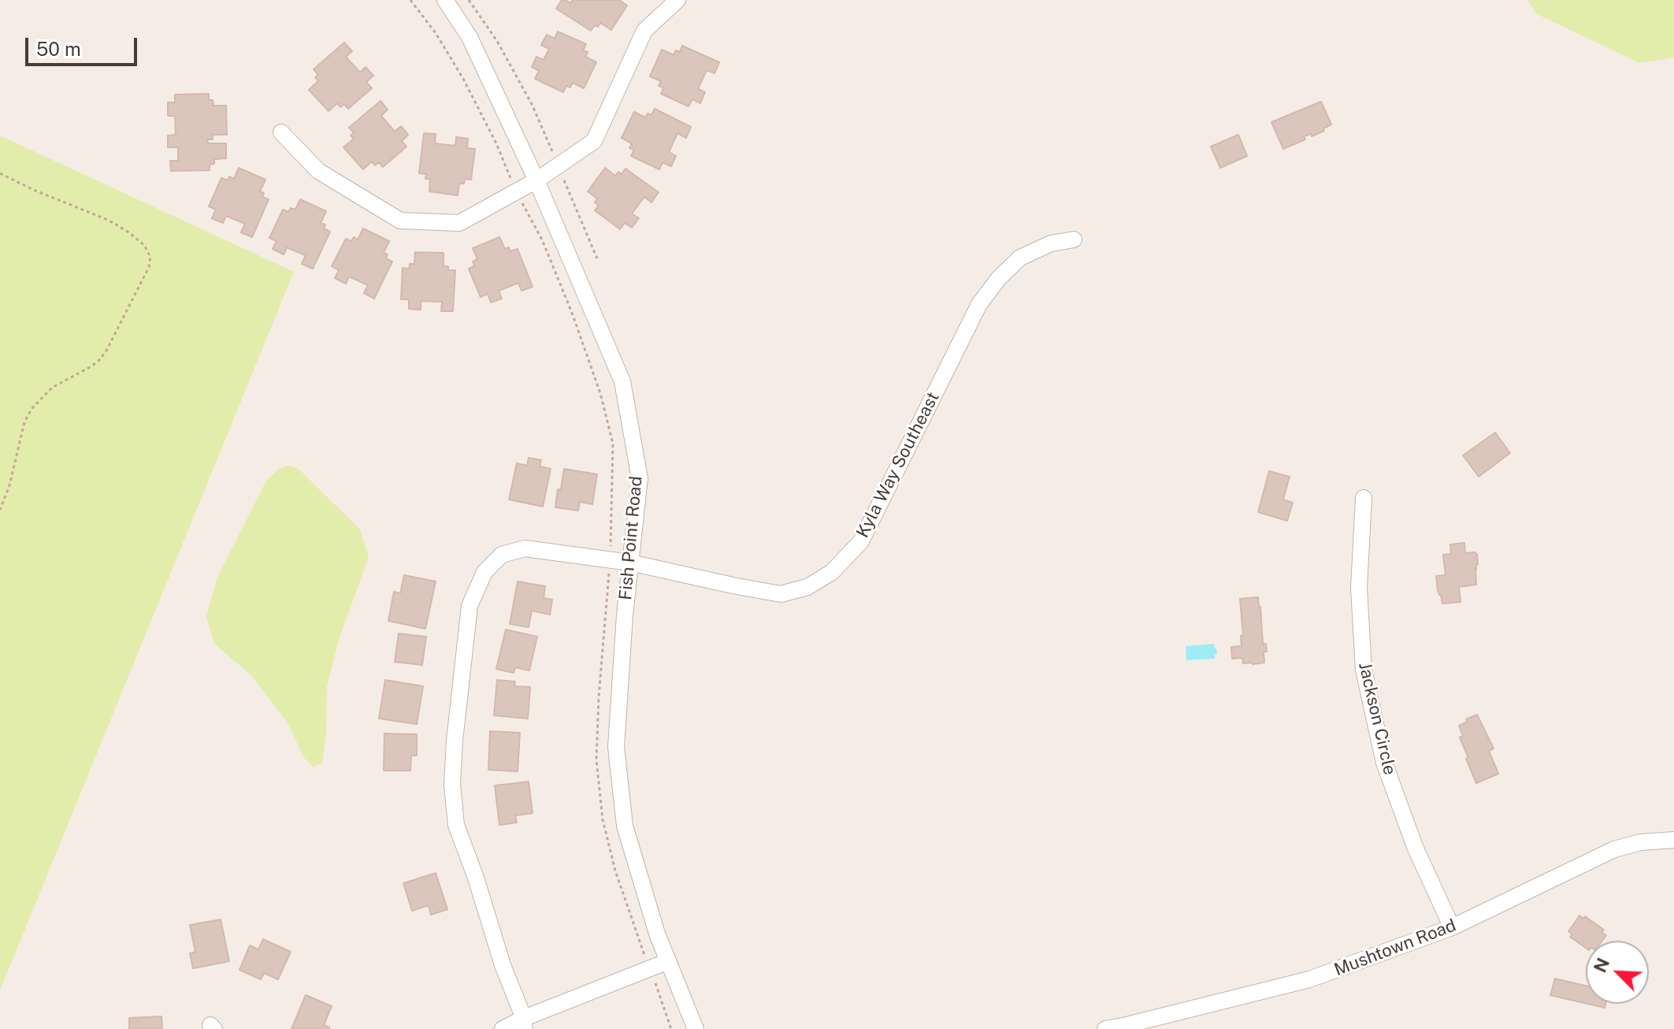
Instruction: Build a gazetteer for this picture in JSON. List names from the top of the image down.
{
  "streets": {
    "street": [
      "Kyla Way Southeast",
      "Fish Point Road",
      "Jackson Circle",
      "Mushtown Road"
    ]
  },
  "crossings": [
    ["Kyla Way Southeast", "Fish Point Road"],
    ["Jackson Circle", "Mushtown Road"]
  ],
  "scale_bar": "50 m",
  "north": "top left"
}
